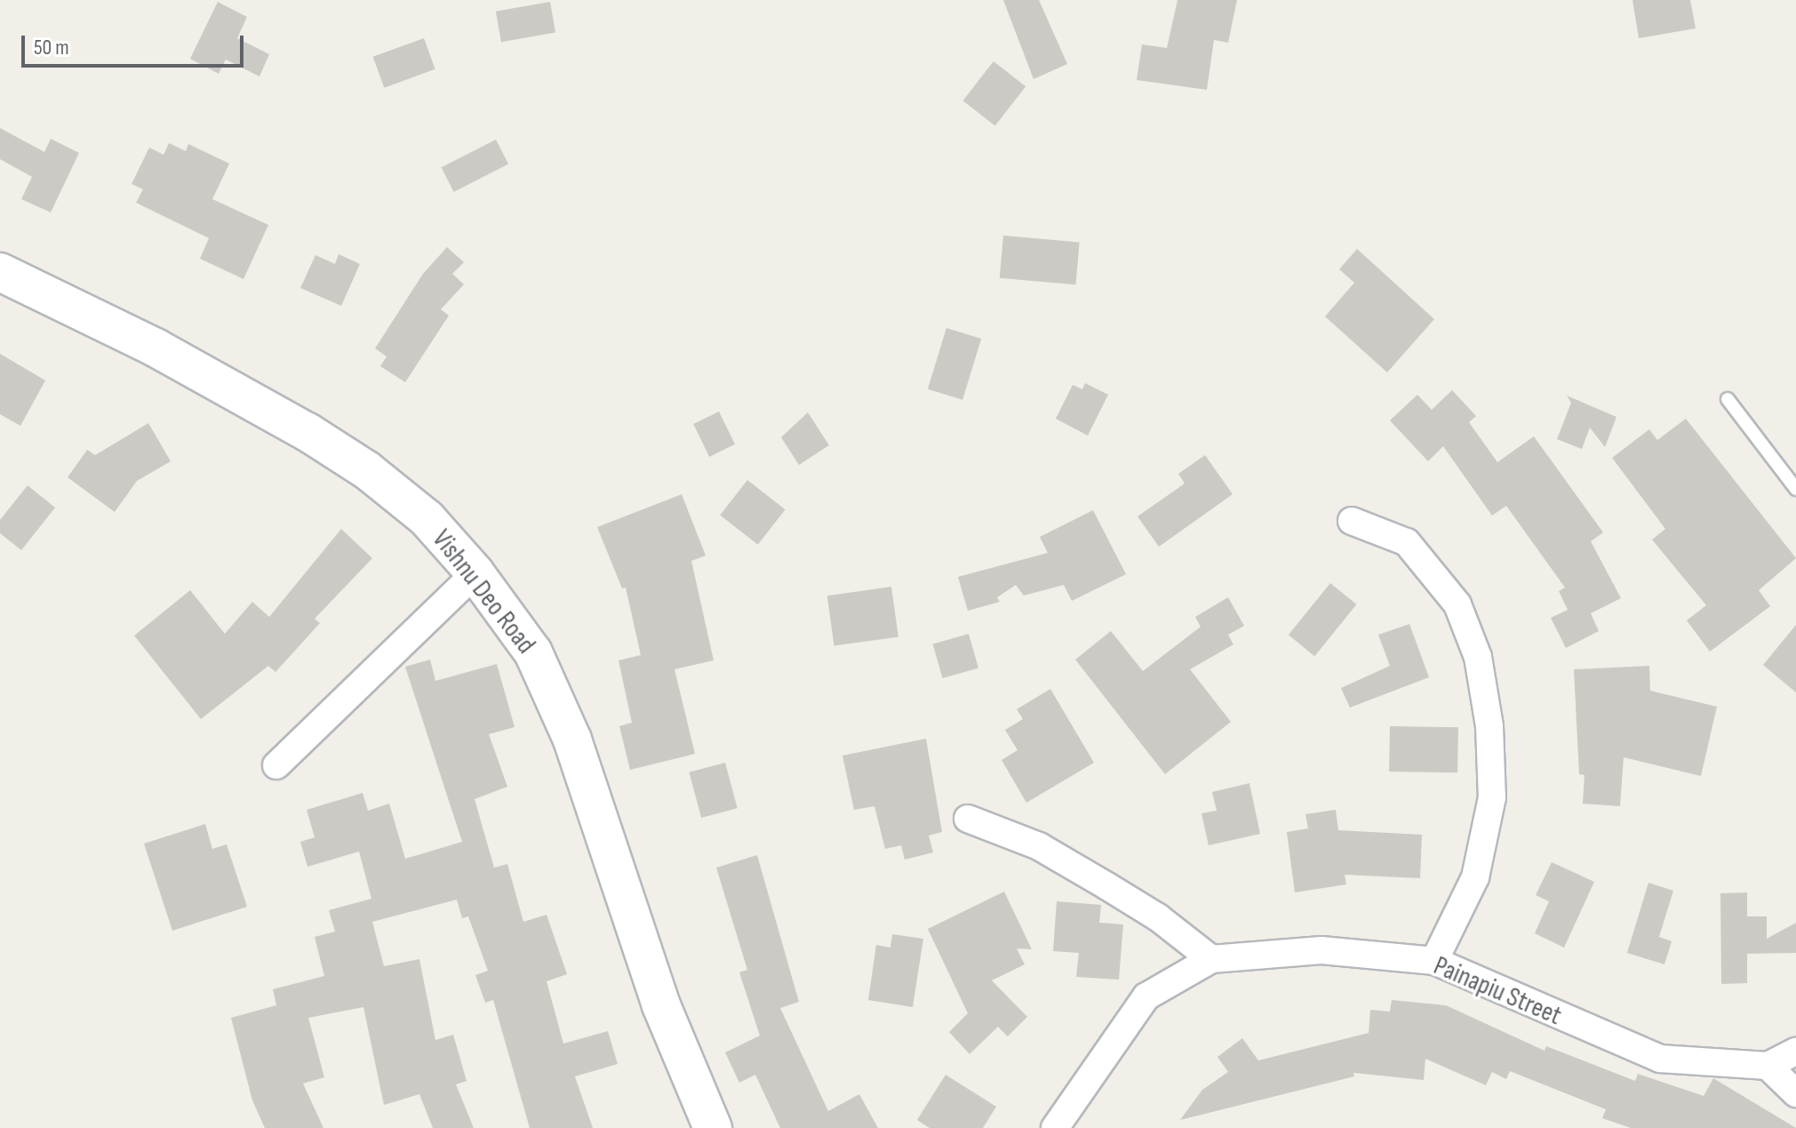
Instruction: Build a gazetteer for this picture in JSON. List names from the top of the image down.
{
  "streets": {
    "street": ["Vishnu Deo Road", "Painapiu Street"]
  },
  "scale_bar": "50 m"
}
